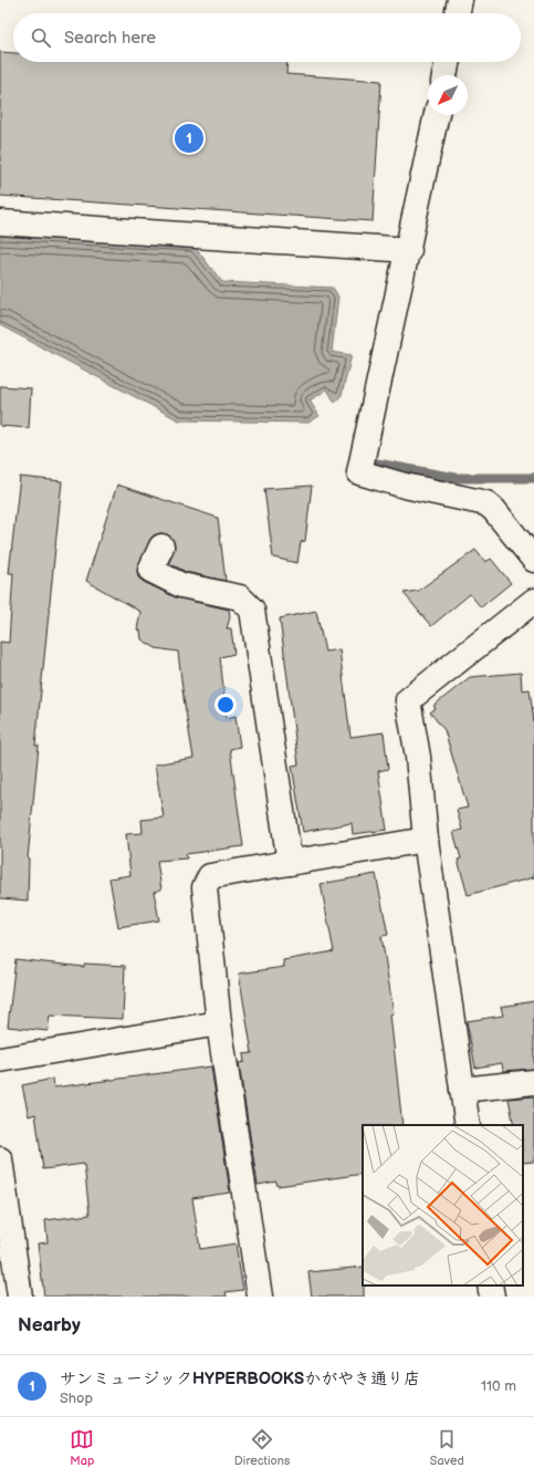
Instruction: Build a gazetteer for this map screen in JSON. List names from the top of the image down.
{
  "north": "bottom left",
  "page": {
    "search": "Search here",
    "pins": "1",
    "heading": "Nearby",
    "list": [
      {
        "mark": "1",
        "name": "サンミュージックHYPERBOOKSかがやき通り店",
        "note": "Shop",
        "value": "110 m"
      }
    ],
    "nav": ["Map", "Directions", "Saved"]
  }
}
